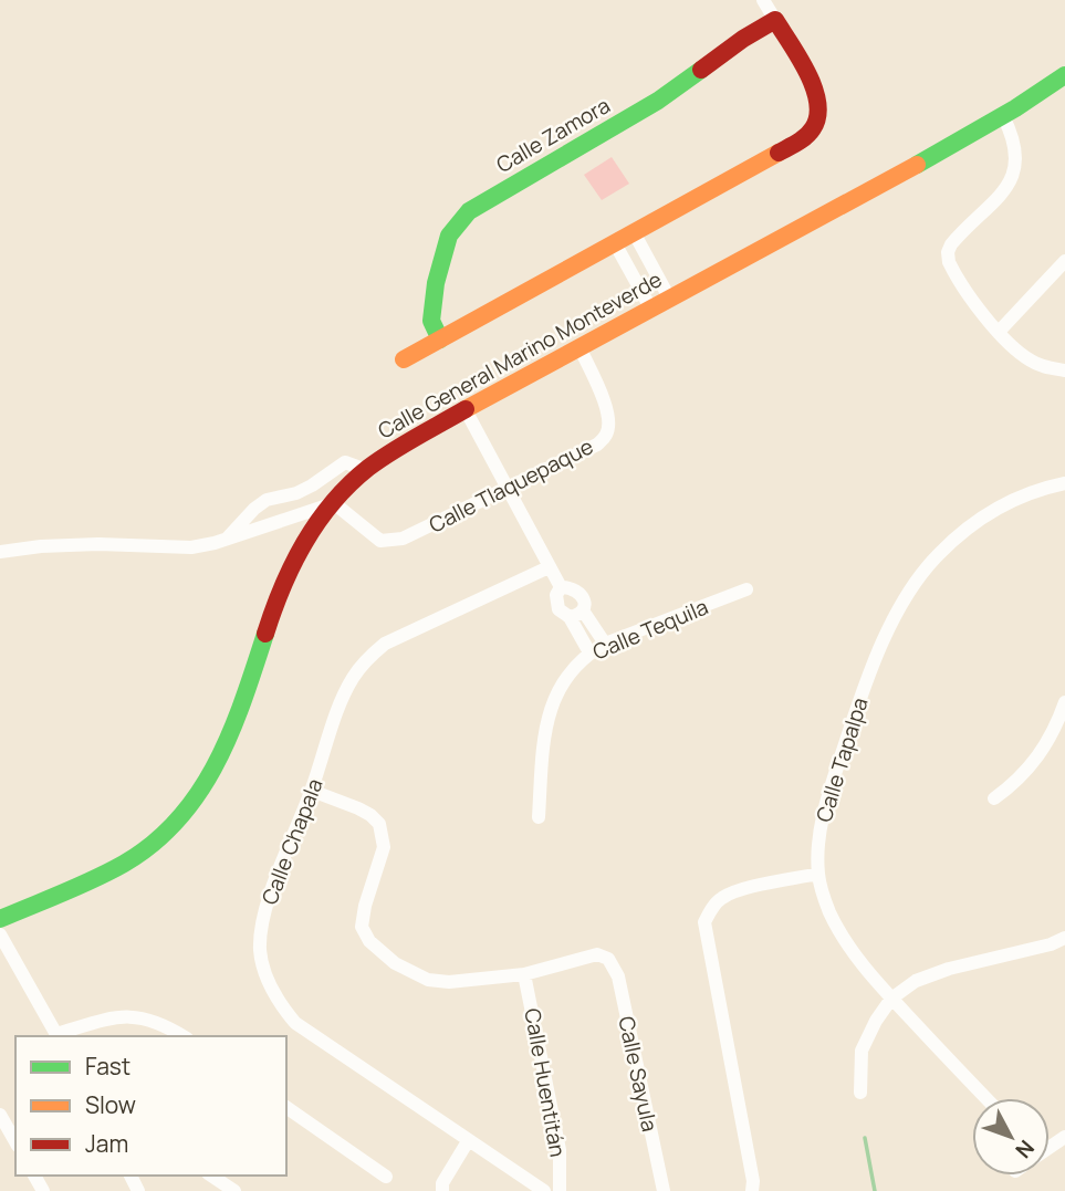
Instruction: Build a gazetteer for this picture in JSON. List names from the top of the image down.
{
  "streets": {
    "street": [
      "Calle Zamora",
      "Calle General Marino Monteverde",
      "Calle Tlaquepaque",
      "Calle Tequila",
      "Calle Tapalpa",
      "Calle Chapala",
      "Calle Sayula",
      "Calle Huentitán"
    ]
  },
  "crossings": [
    ["Calle General Marino Monteverde", "Calle Tlaquepaque"],
    ["Calle Sayula", "Calle Huentitán"]
  ],
  "legend": ["Fast", "Slow", "Jam"],
  "north": "bottom right"
}
